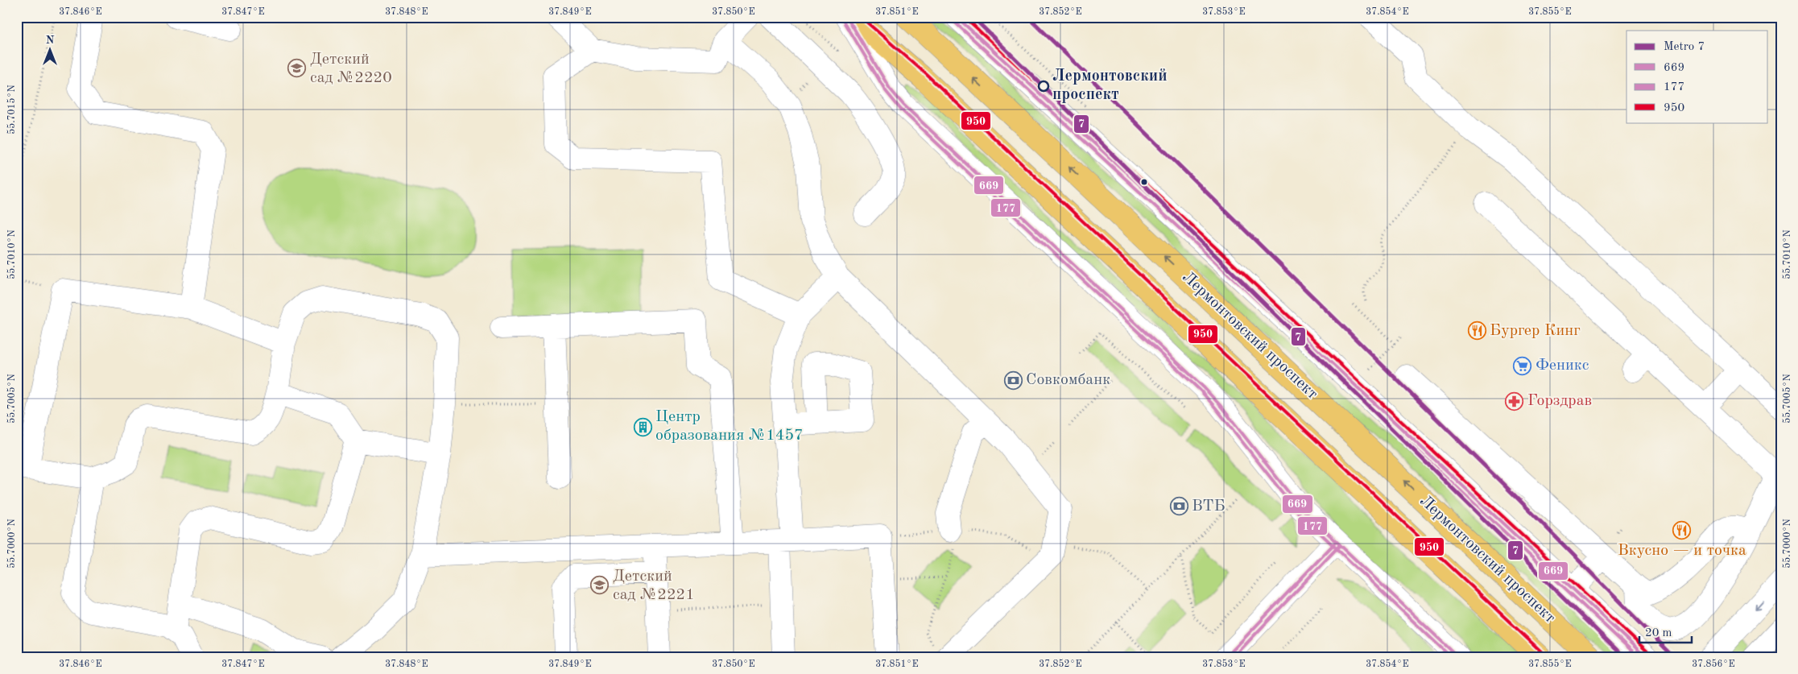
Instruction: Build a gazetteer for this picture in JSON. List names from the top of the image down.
{
  "streets": {
    "main road": ["Лермонтовский проспект"]
  },
  "places": {
    "school or university": ["Детский сад №2220", "Детский сад №2221"],
    "other": ["Лермонтовский проспект"],
    "restaurant": ["Бургер Кинг", "Вкусно — и точка"],
    "supermarket": ["Феникс"],
    "bank": ["Совкомбанк", "ВТБ"],
    "pharmacy": ["Горздрав"],
    "building": ["Центр образования №1457"]
  },
  "lines": [
    "metro line 7",
    "transit line 669",
    "transit line 950",
    "transit line 177"
  ],
  "legend": [
    "Metro 7",
    "669",
    "177",
    "950"
  ],
  "scale_bar": "20 m",
  "north": "top",
  "coordinates": [
    "37.846°E",
    "37.847°E",
    "37.848°E",
    "37.849°E",
    "37.850°E",
    "37.851°E",
    "37.852°E",
    "37.853°E",
    "37.854°E",
    "37.855°E",
    "55.7015°N",
    "55.7010°N",
    "55.7005°N",
    "55.7000°N",
    "37.856°E"
  ]
}
